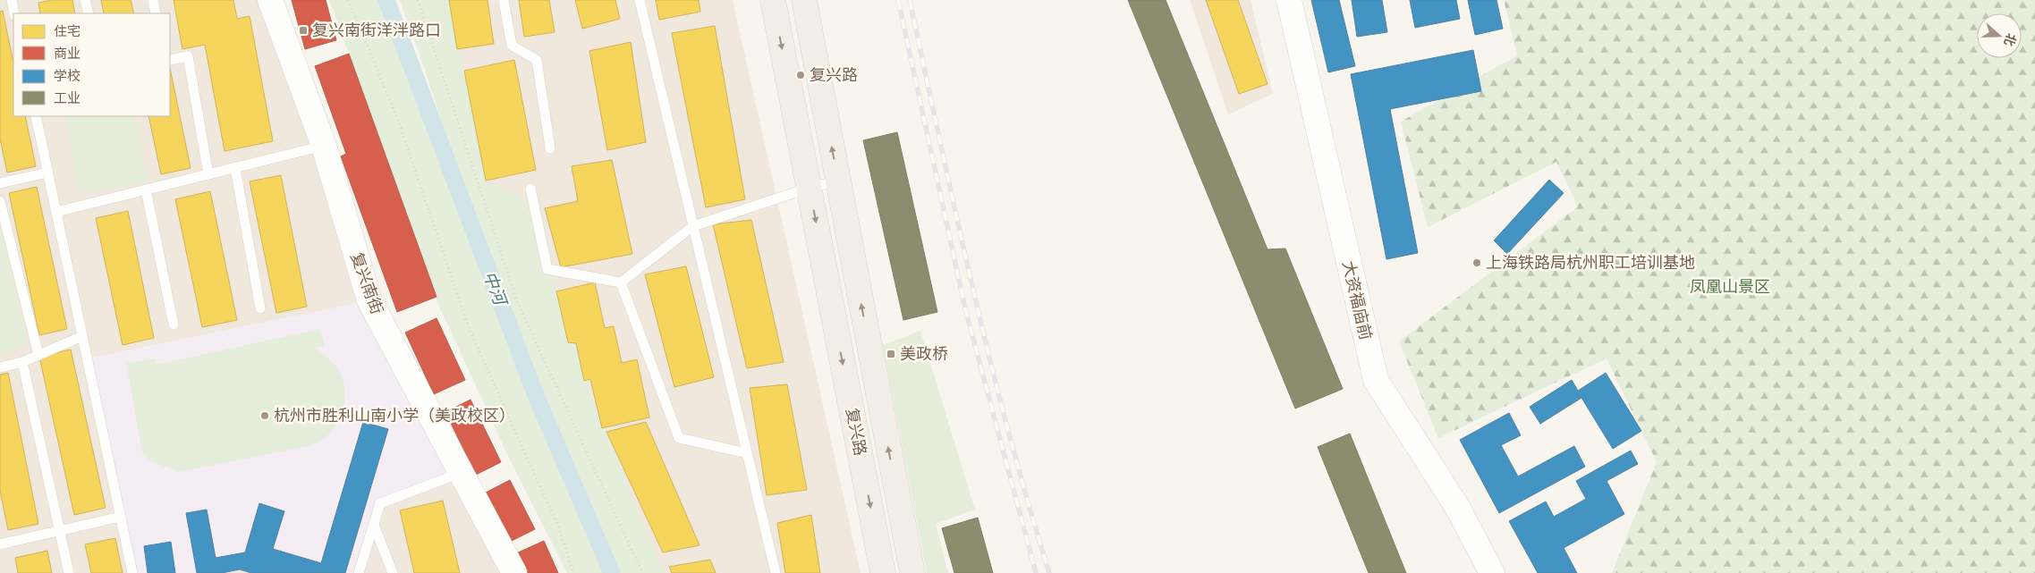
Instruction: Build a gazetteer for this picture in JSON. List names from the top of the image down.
{
  "streets": {
    "main road": ["复兴路"],
    "street": ["复兴南街", "大资福庙前"]
  },
  "water": ["中河"],
  "parks": ["凤凰山景区"],
  "places": {
    "transit": ["复兴南街洋泮路口", "美政桥"],
    "other": ["复兴路", "上海铁路局杭州职工培训基地", "杭州市胜利山南小学（美政校区）"]
  },
  "legend": [
    "住宅",
    "商业",
    "学校",
    "工业"
  ],
  "north": "right"
}
